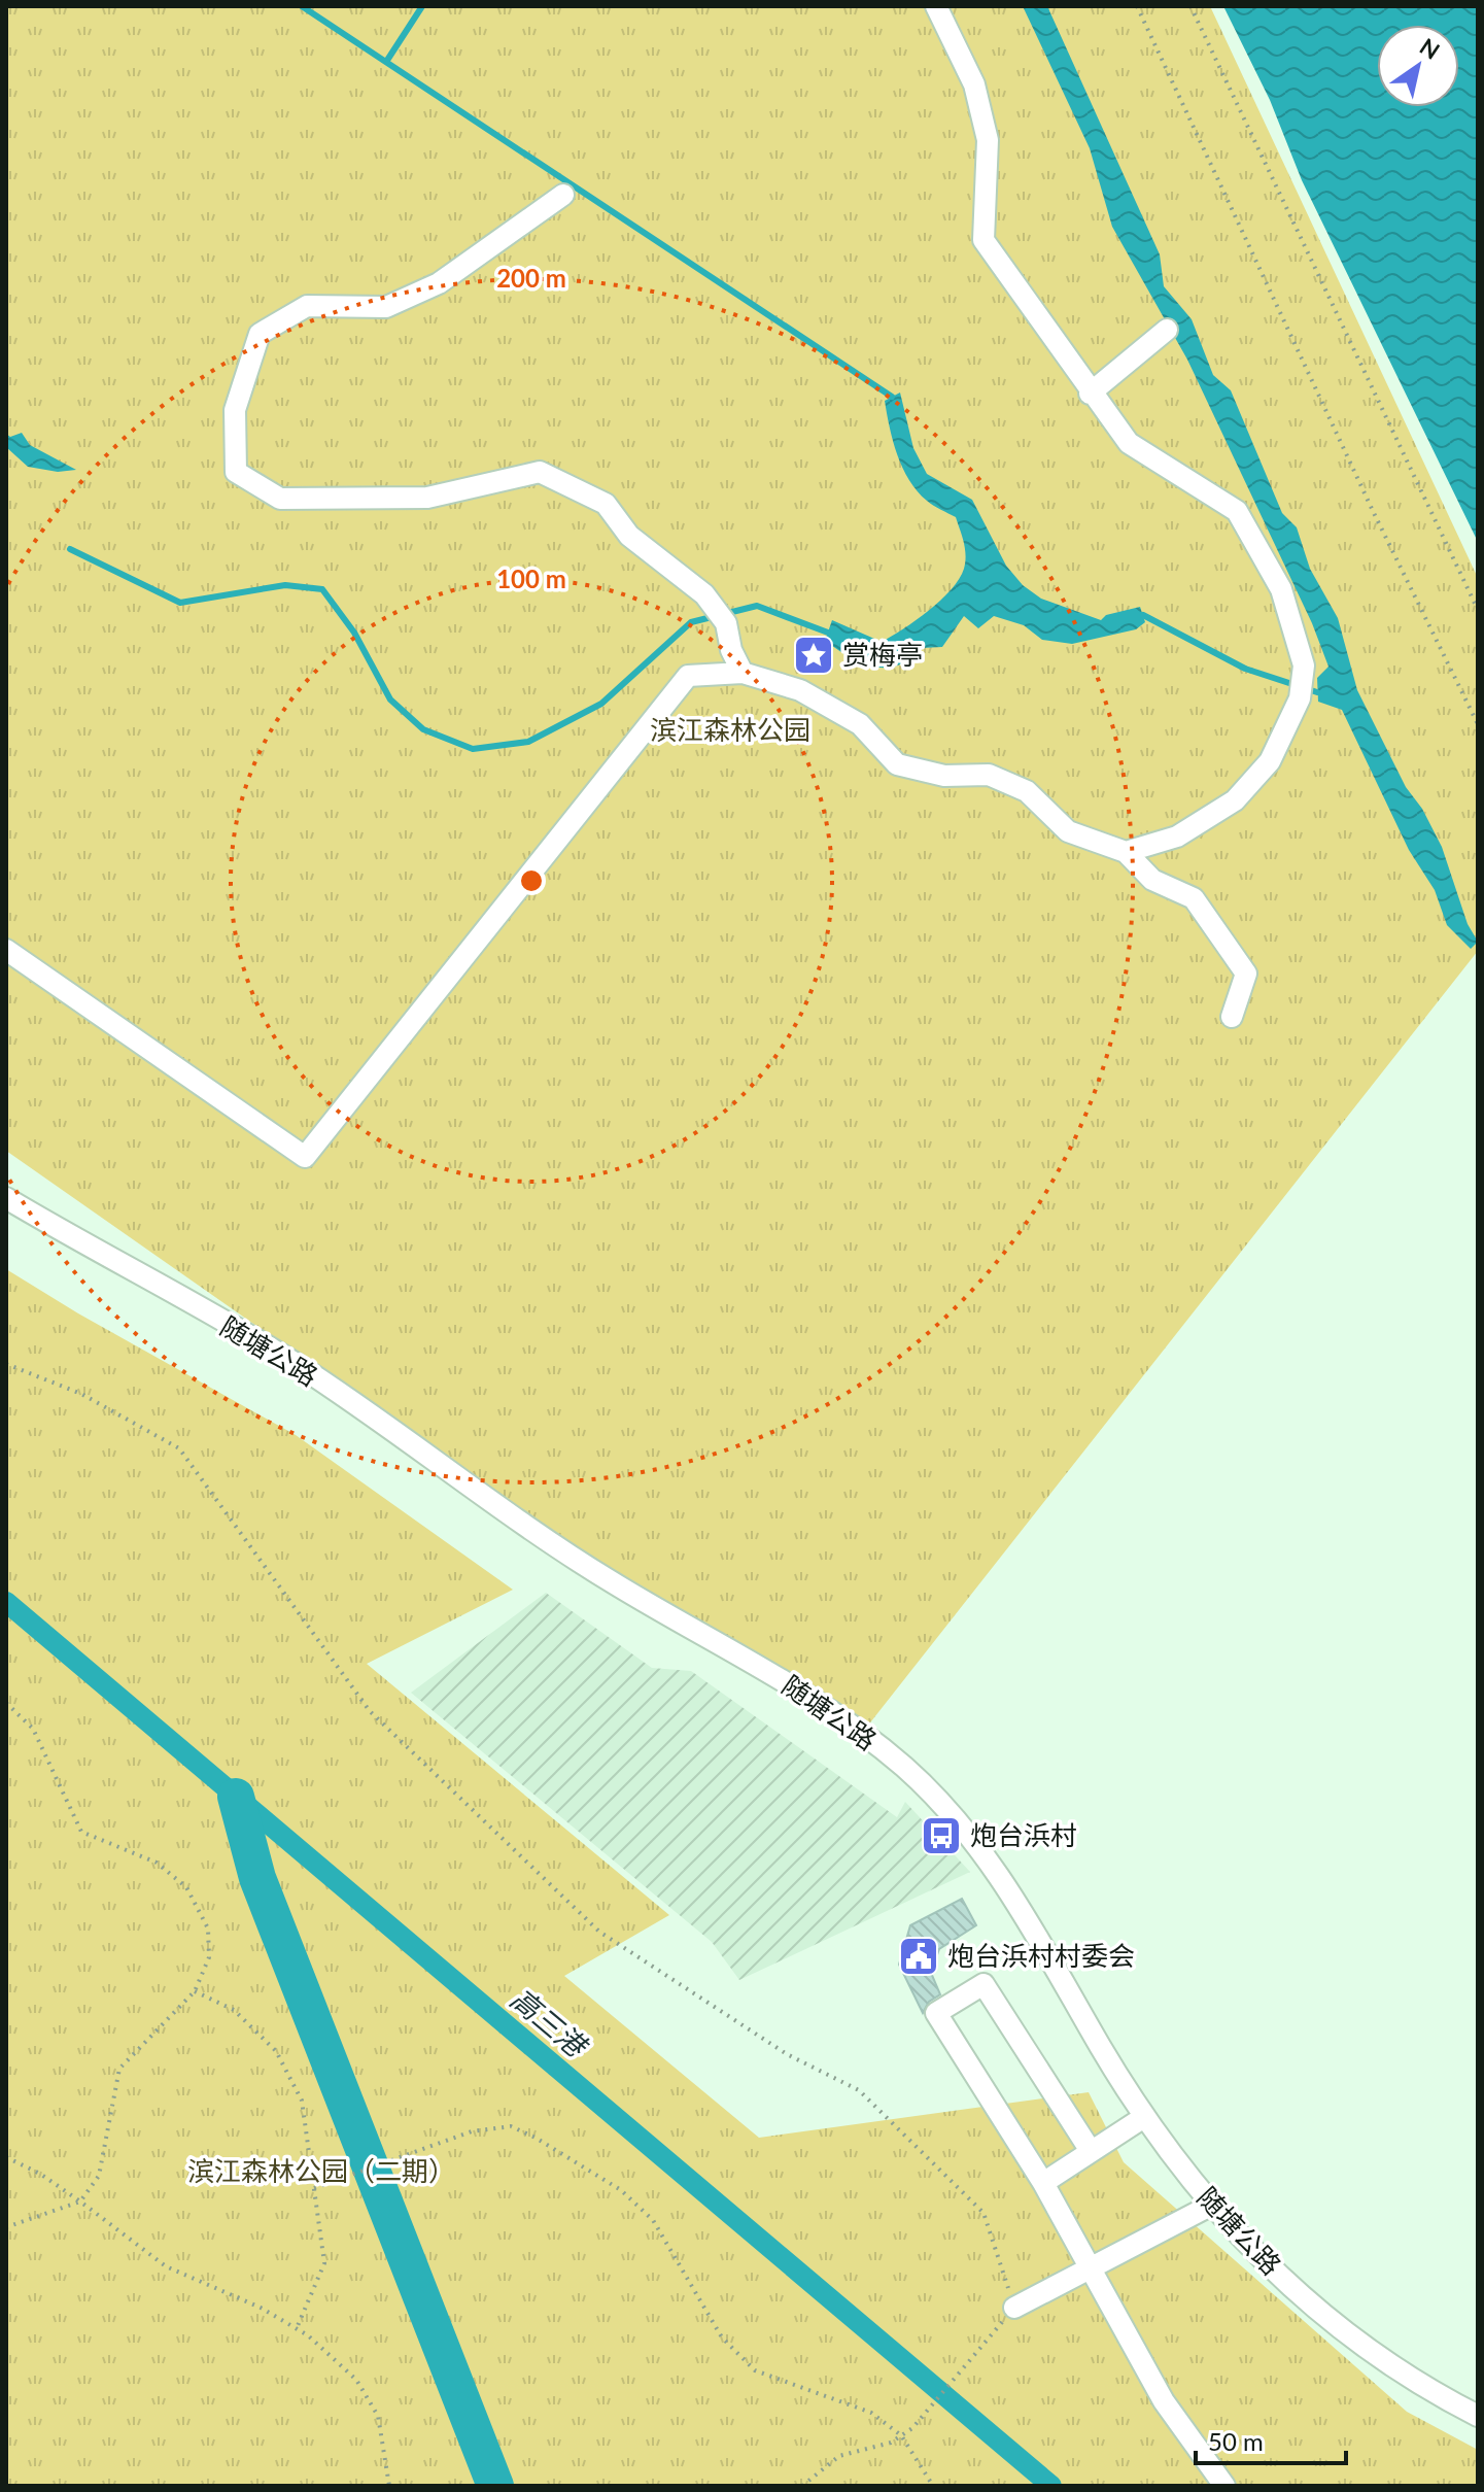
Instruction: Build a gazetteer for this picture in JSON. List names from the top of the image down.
{
  "streets": {
    "street": ["随塘公路"]
  },
  "water": ["高三港"],
  "parks": ["滨江森林公园", "滨江森林公园（二期）"],
  "places": {
    "place": ["赏梅亭"],
    "bus stop": ["炮台浜村"],
    "public building": ["炮台浜村村委会"]
  },
  "scale_bar": "50 m",
  "north": "top right",
  "rings": ["200 m", "100 m"]
}
